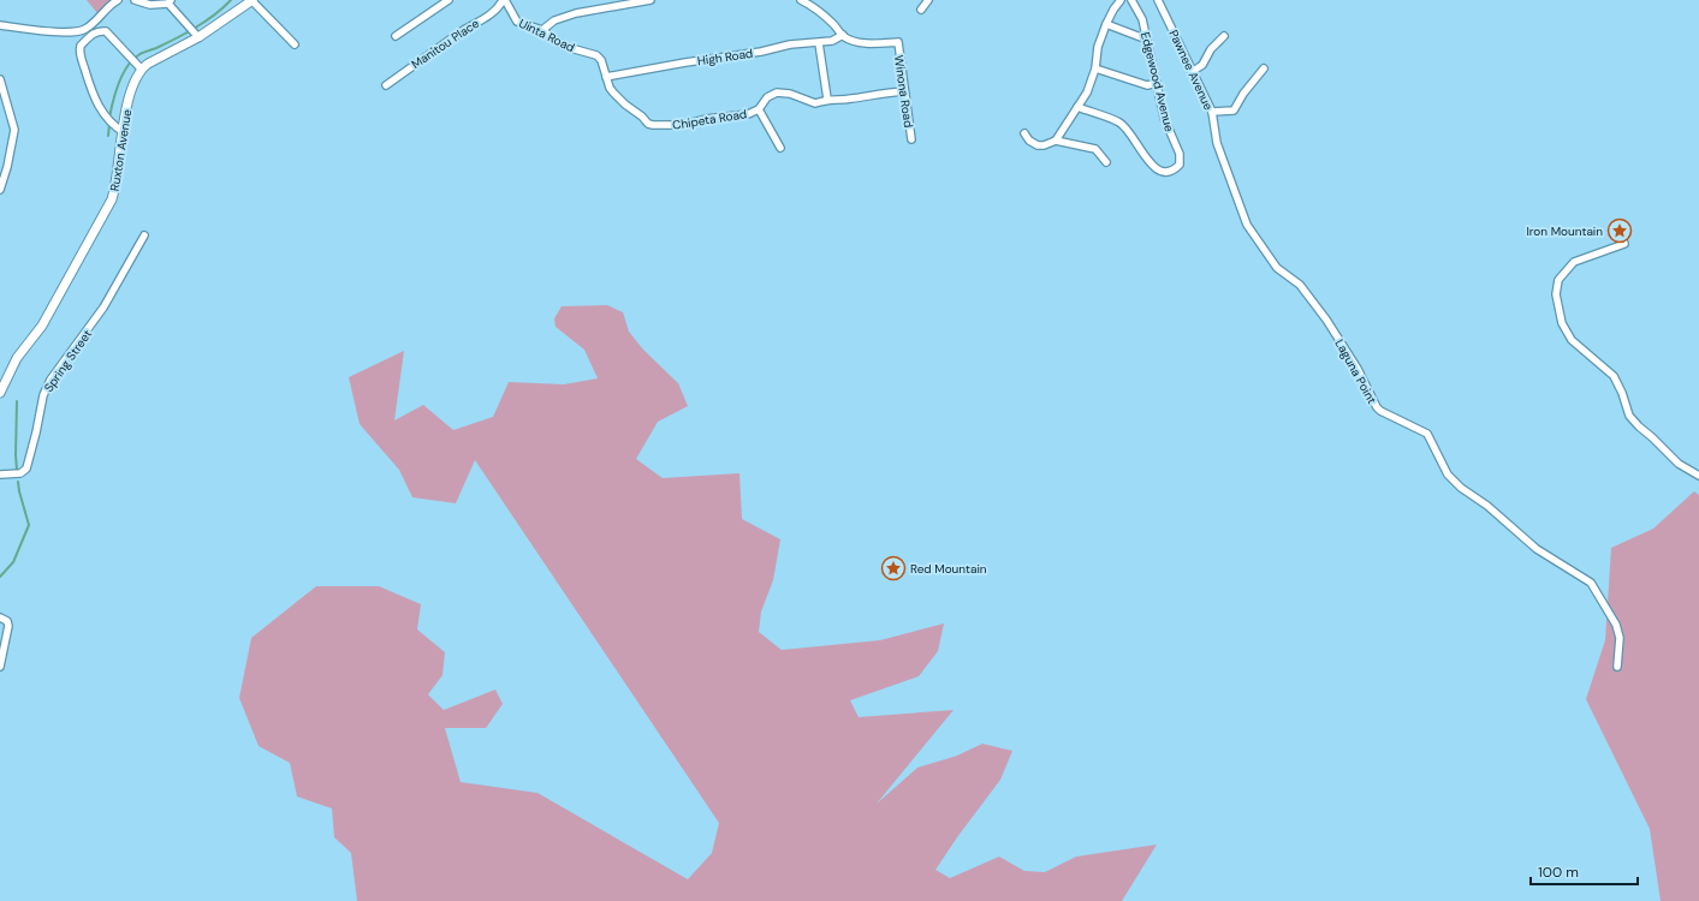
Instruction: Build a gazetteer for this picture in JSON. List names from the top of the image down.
{
  "streets": {
    "street": [
      "Uinta Road",
      "Manitou Place",
      "High Road",
      "Pawnee Avenue",
      "Edgewood Avenue",
      "Winona Road",
      "Chipeta Road",
      "Ruxton Avenue",
      "Spring Street",
      "Laguna Point"
    ]
  },
  "crossings": [
    ["Uinta Road", "Manitou Place"],
    ["Uinta Road", "High Road"],
    ["Uinta Road", "Chipeta Road"],
    ["High Road", "Winona Road"],
    ["Pawnee Avenue", "Laguna Point"],
    ["Winona Road", "Chipeta Road"]
  ],
  "places": {
    "place": ["Iron Mountain", "Red Mountain"]
  },
  "scale_bar": "100 m"
}
